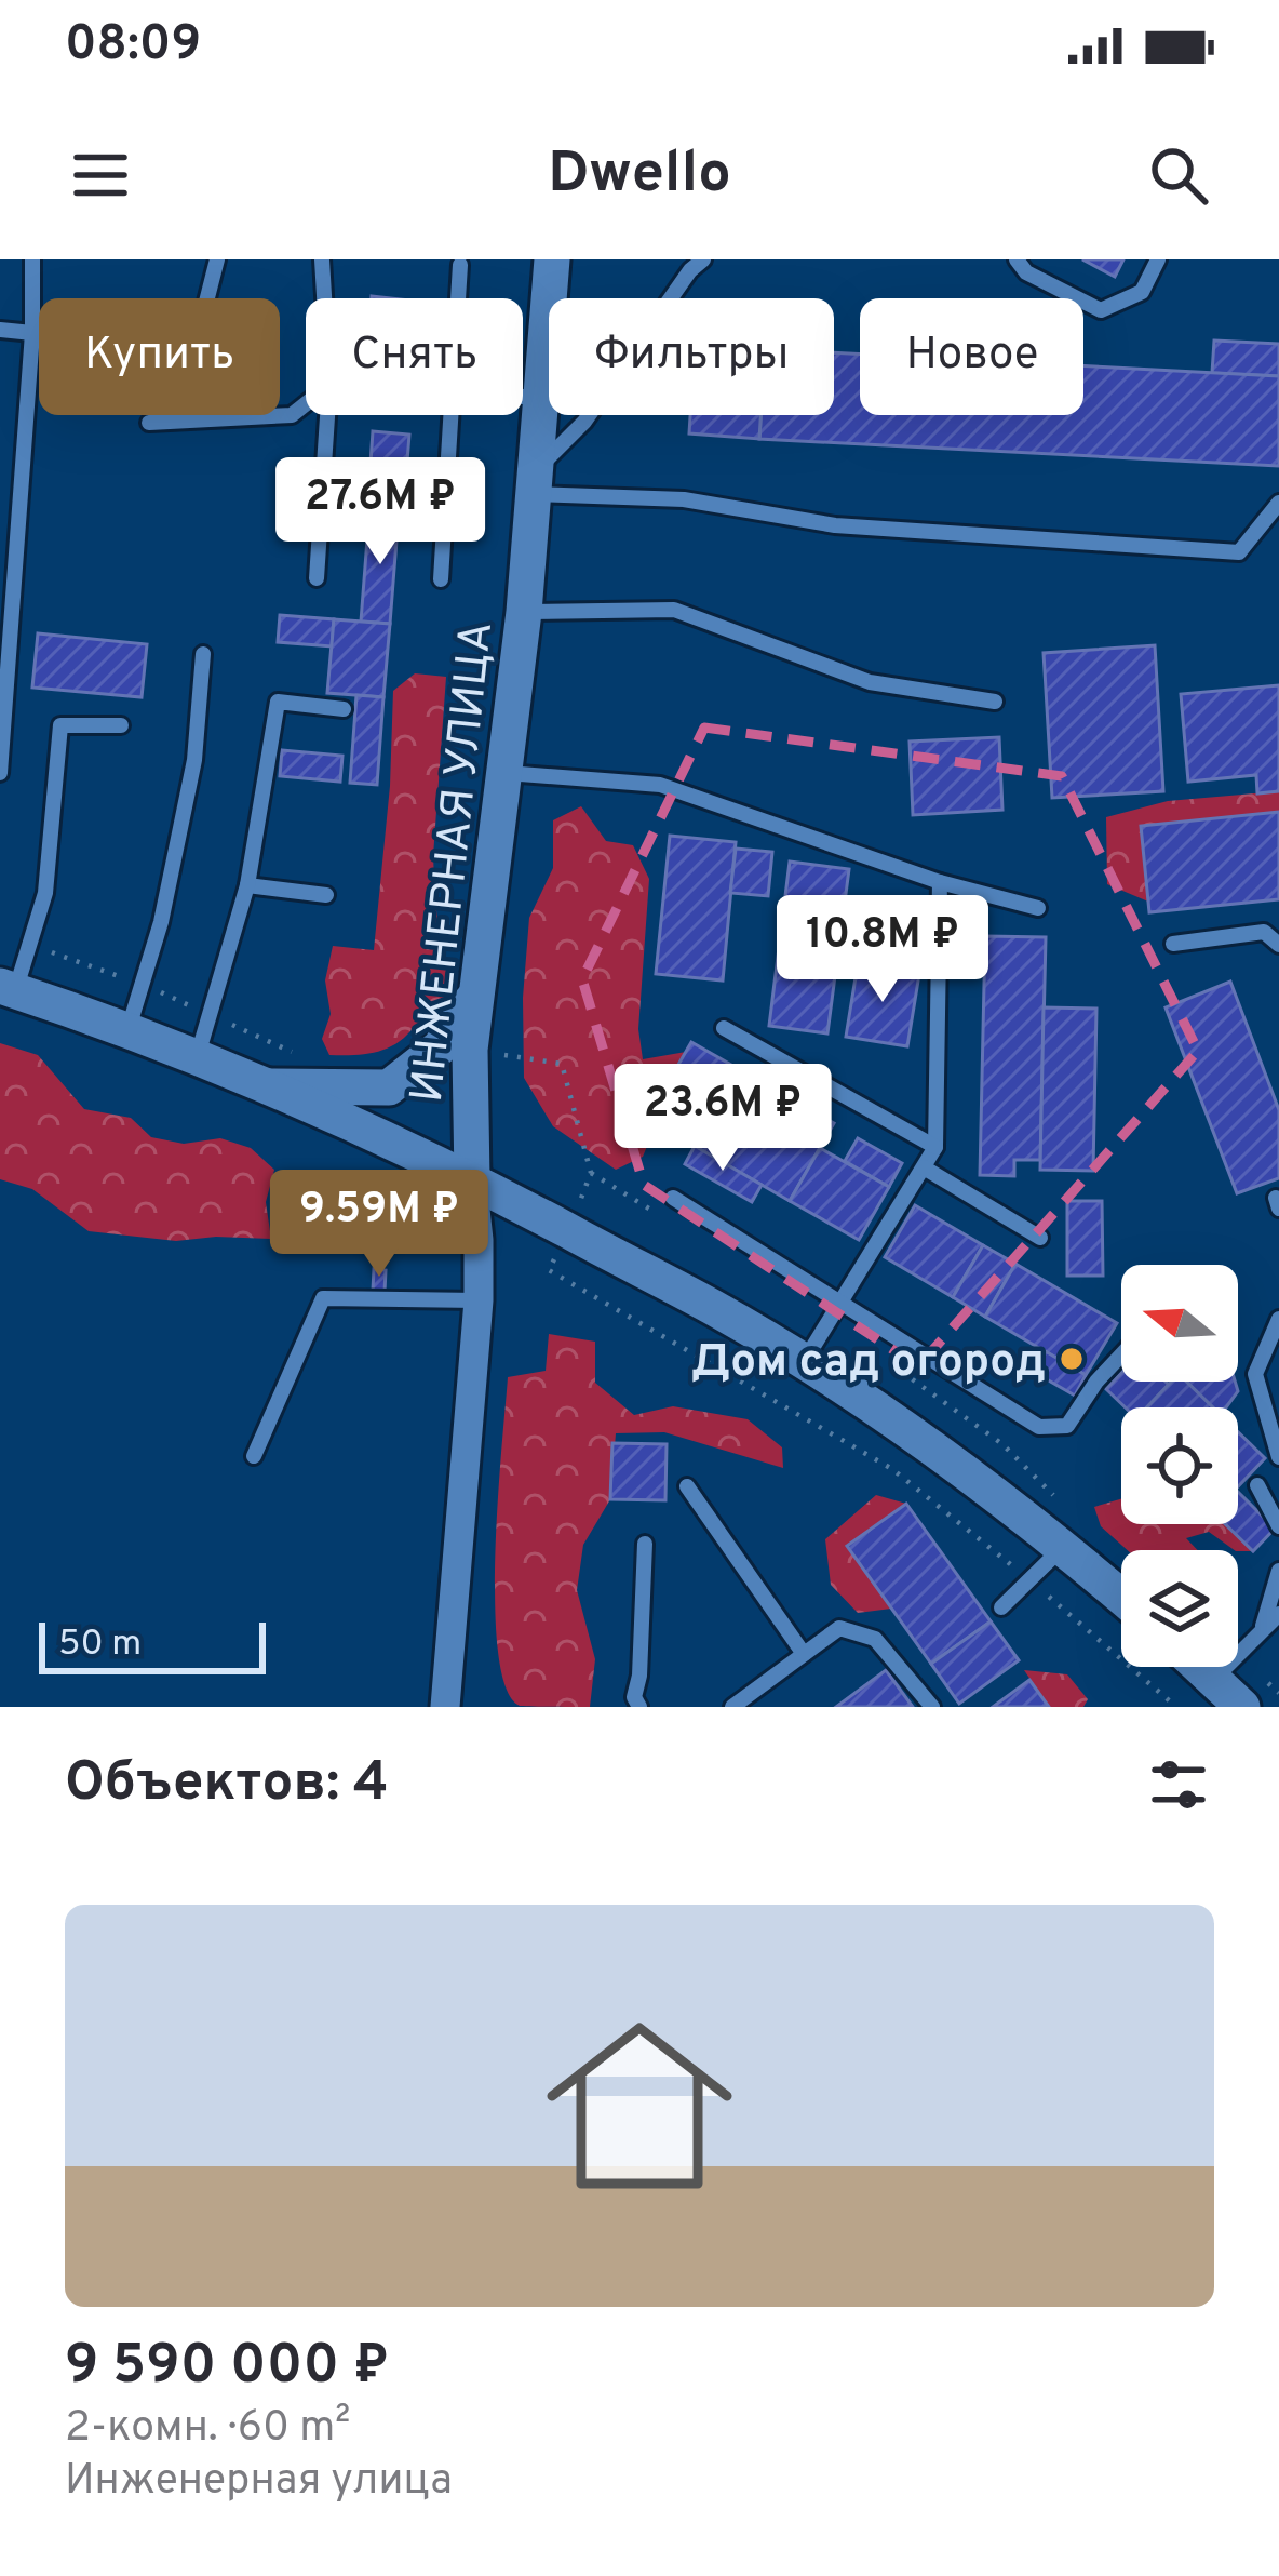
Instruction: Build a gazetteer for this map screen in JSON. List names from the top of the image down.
{
  "streets": {
    "main road": ["ИНЖЕНЕРНАЯ УЛИЦА"]
  },
  "places": ["Дом сад огород"],
  "scale_bar": "50 m",
  "north": "left",
  "page": {
    "status": "08:09",
    "header": "Dwello",
    "chip": [
      "Купить",
      "Снять",
      "Фильтры",
      "Новое"
    ],
    "price": [
      "27.6M ₽",
      "10.8M ₽",
      "23.6M ₽",
      "9.59M ₽"
    ],
    "scale": "50 m",
    "heading": "Объектов: 4",
    "list": [
      {
        "name": "9 590 000 ₽",
        "note": "2-комн. · 60 m² · Инженерная улица"
      }
    ]
  }
}
